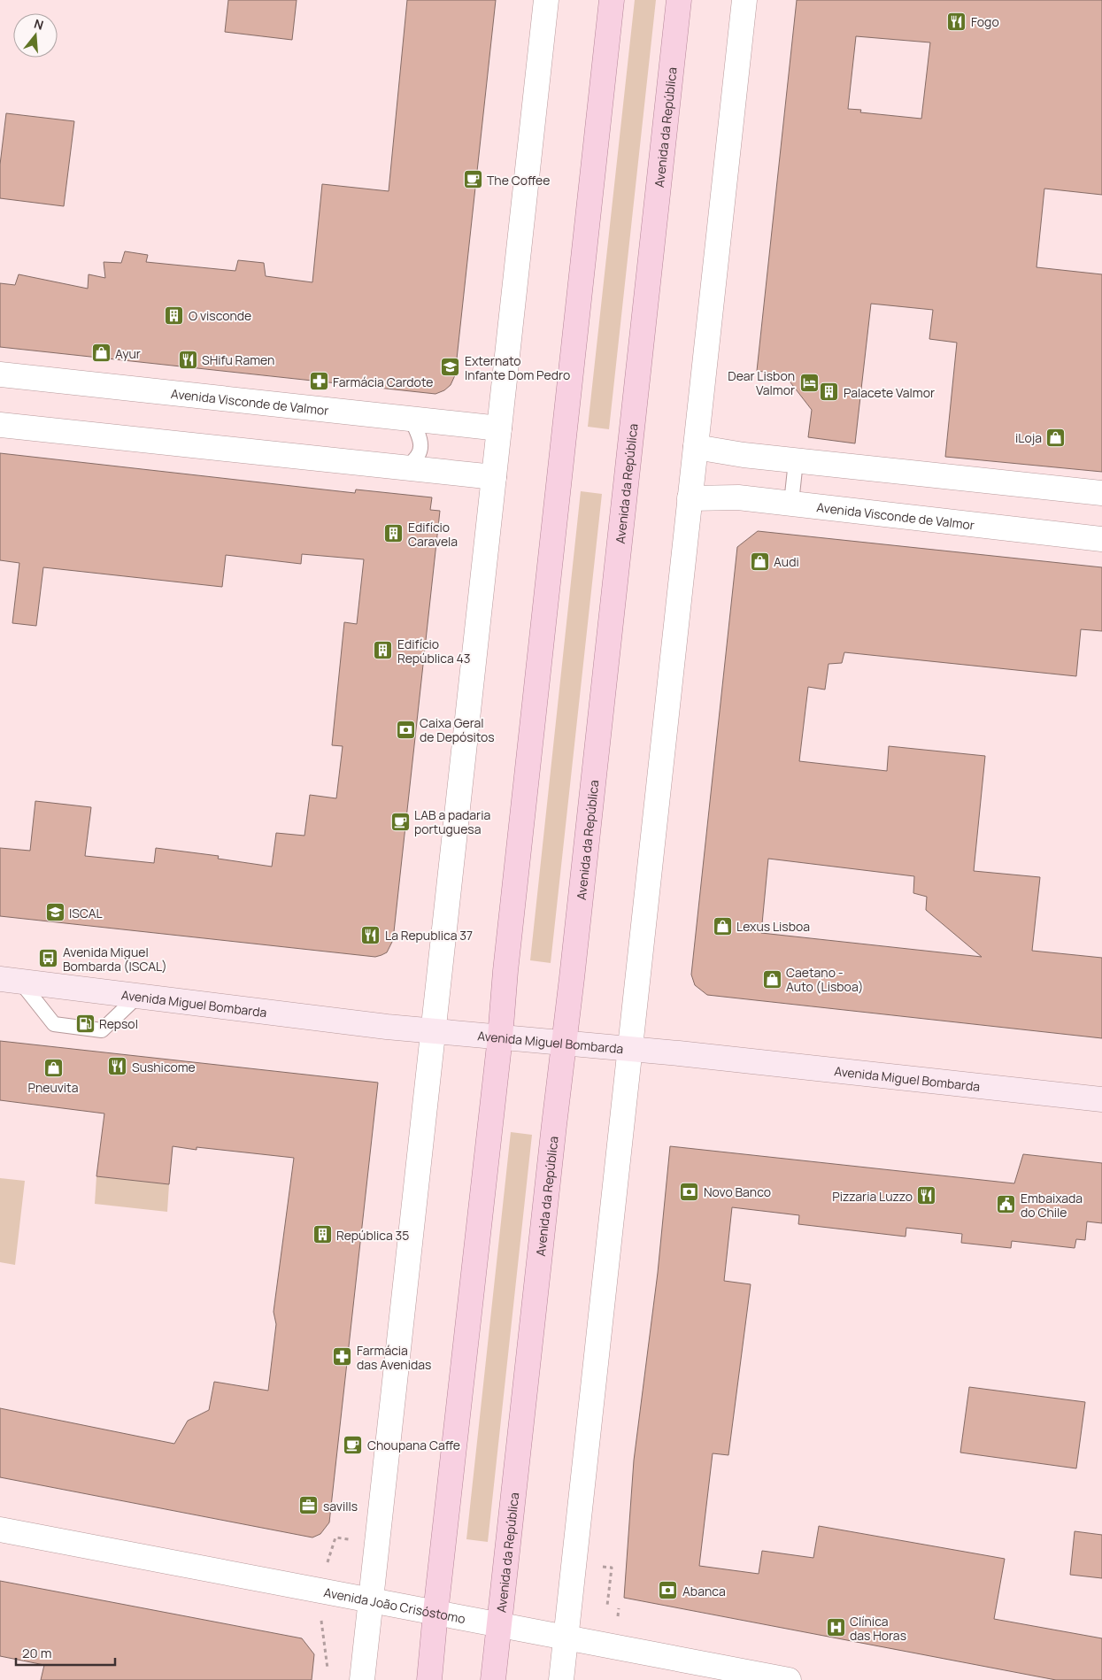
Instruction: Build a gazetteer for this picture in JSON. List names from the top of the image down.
{
  "streets": {
    "main road": ["Avenida da República"],
    "street": ["Avenida Visconde de Valmor", "Avenida Miguel Bombarda", "Avenida João Crisóstomo"]
  },
  "crossings": [
    ["Avenida da República", "Avenida Miguel Bombarda"],
    ["Avenida da República", "Avenida João Crisóstomo"]
  ],
  "places": {
    "restaurant": [
      "Fogo",
      "SHifu Ramen",
      "La Republica 37",
      "Sushicome",
      "Pizzaria Luzzo"
    ],
    "cafe": ["The Coffee", "LAB a padaria portuguesa", "Choupana Caffe"],
    "building": [
      "O visconde",
      "Palacete Valmor",
      "Edifício Caravela",
      "Edifício República 43",
      "República 35"
    ],
    "shop": [
      "Ayur",
      "iLoja",
      "Audi",
      "Lexus Lisboa",
      "Caetano - Auto (Lisboa)",
      "Pneuvita"
    ],
    "school or university": ["Externato Infante Dom Pedro", "ISCAL"],
    "pharmacy": ["Farmácia Cardote", "Farmácia das Avenidas"],
    "hotel": ["Dear Lisbon Valmor"],
    "bank": ["Caixa Geral de Depósitos", "Novo Banco", "Abanca"],
    "bus stop": ["Avenida Miguel Bombarda (ISCAL)"],
    "fuel station": ["Repsol"],
    "public building": ["Embaixada do Chile"],
    "office": ["savills"],
    "hospital": ["Clínica das Horas"]
  },
  "scale_bar": "20 m",
  "north": "top"
}
